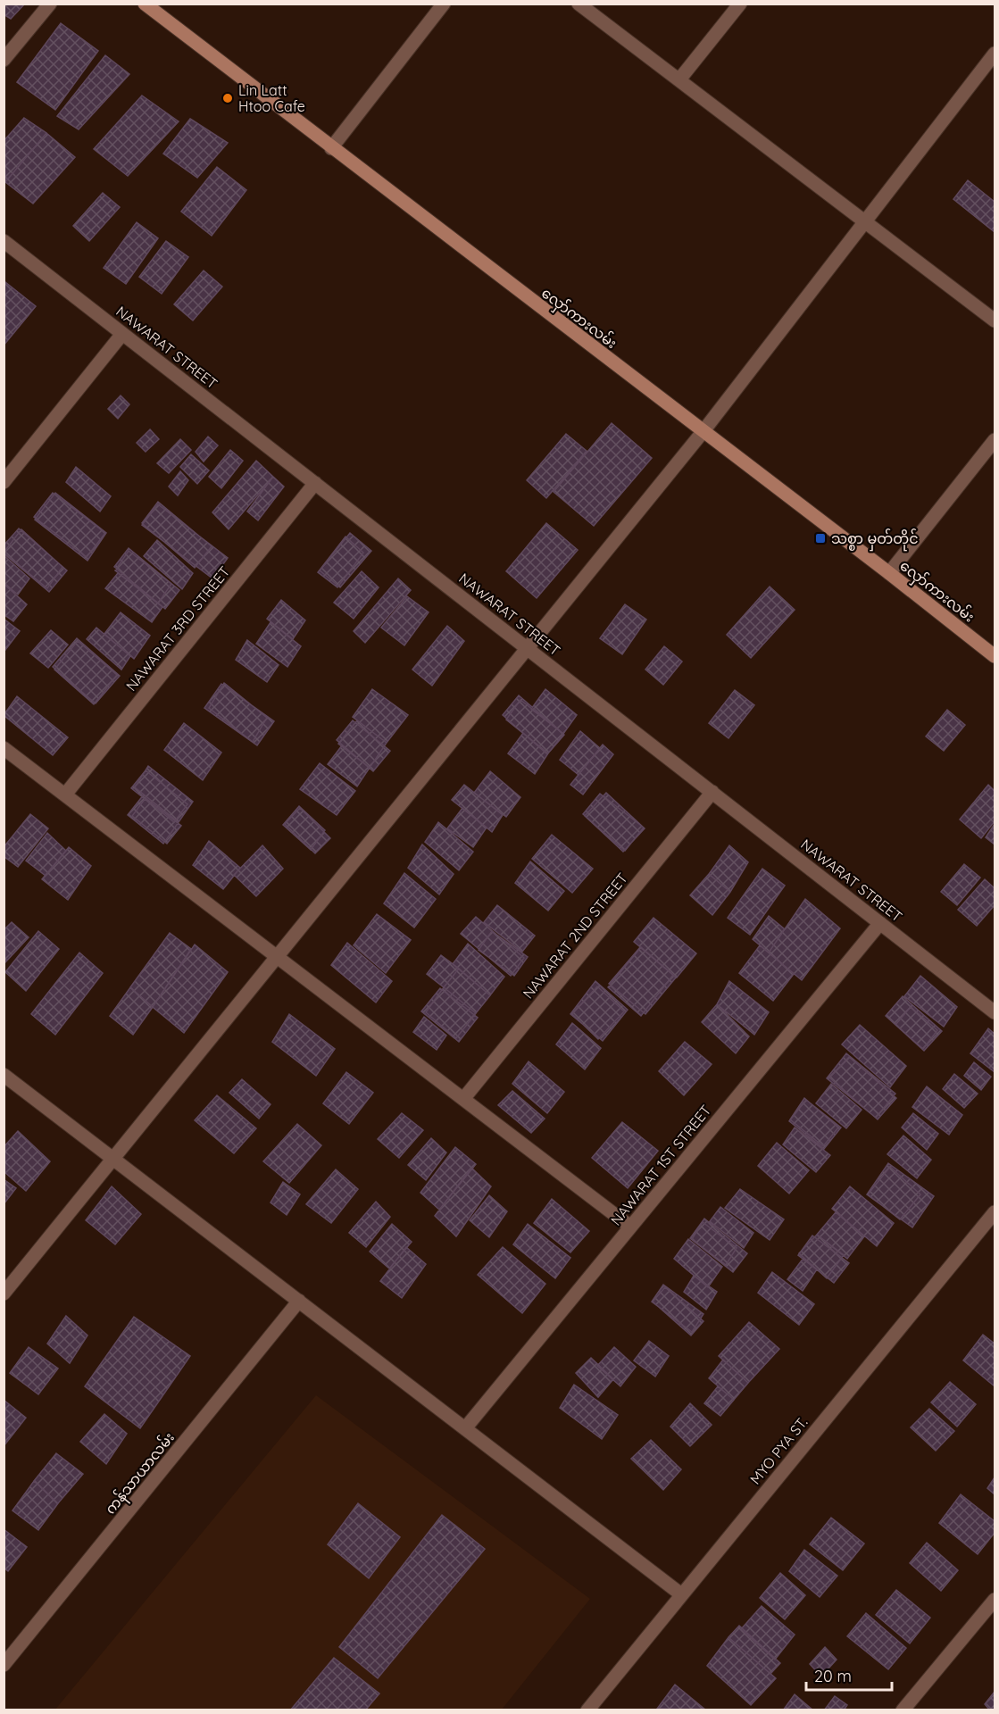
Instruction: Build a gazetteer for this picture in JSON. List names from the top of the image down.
{
  "streets": {
    "main road": ["လှော်ကားလမ်း"],
    "street": [
      "NAWARAT STREET",
      "NAWARAT 3RD STREET",
      "NAWARAT 2ND STREET",
      "NAWARAT 1ST STREET",
      "MYO PYA ST.",
      "ကန်သာယာလမ်း"
    ]
  },
  "crossings": [
    ["NAWARAT STREET", "NAWARAT 3RD STREET"],
    ["NAWARAT STREET", "NAWARAT 2ND STREET"],
    ["NAWARAT STREET", "NAWARAT 1ST STREET"]
  ],
  "places": {
    "other": ["Lin Latt Htoo Cafe"],
    "transit": ["သစ္စာ မှတ်တိုင်"]
  },
  "scale_bar": "20 m"
}
